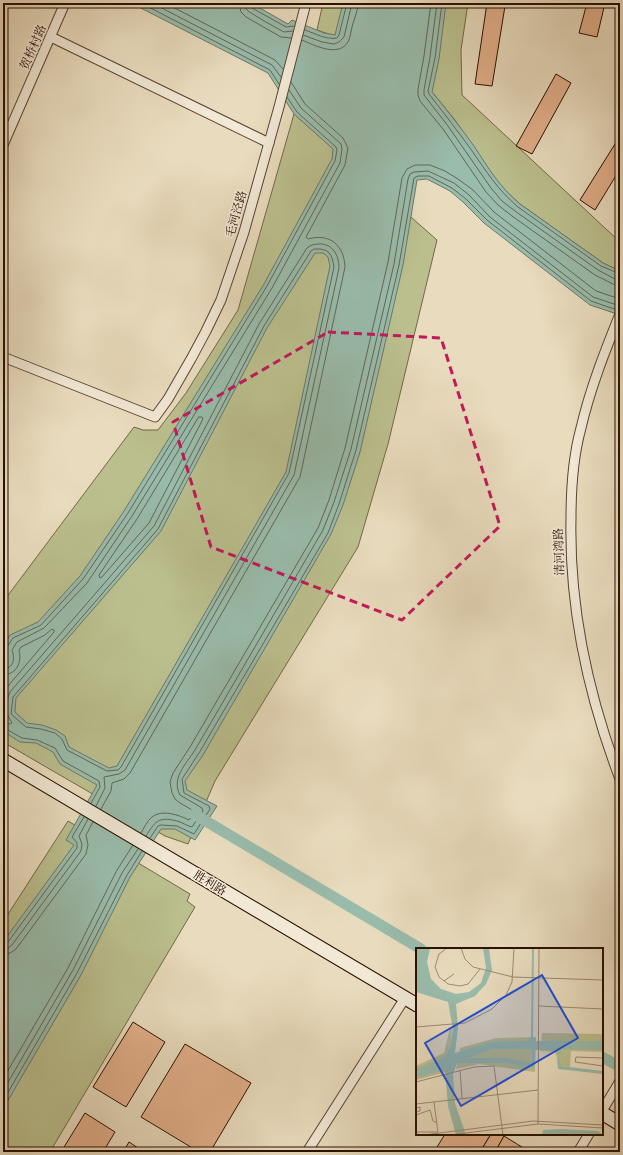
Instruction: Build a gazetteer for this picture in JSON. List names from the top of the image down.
{
  "streets": {
    "main road": ["胜利路"],
    "street": ["贺桥村路", "毛河泾路", "清河湾路"]
  }
}
